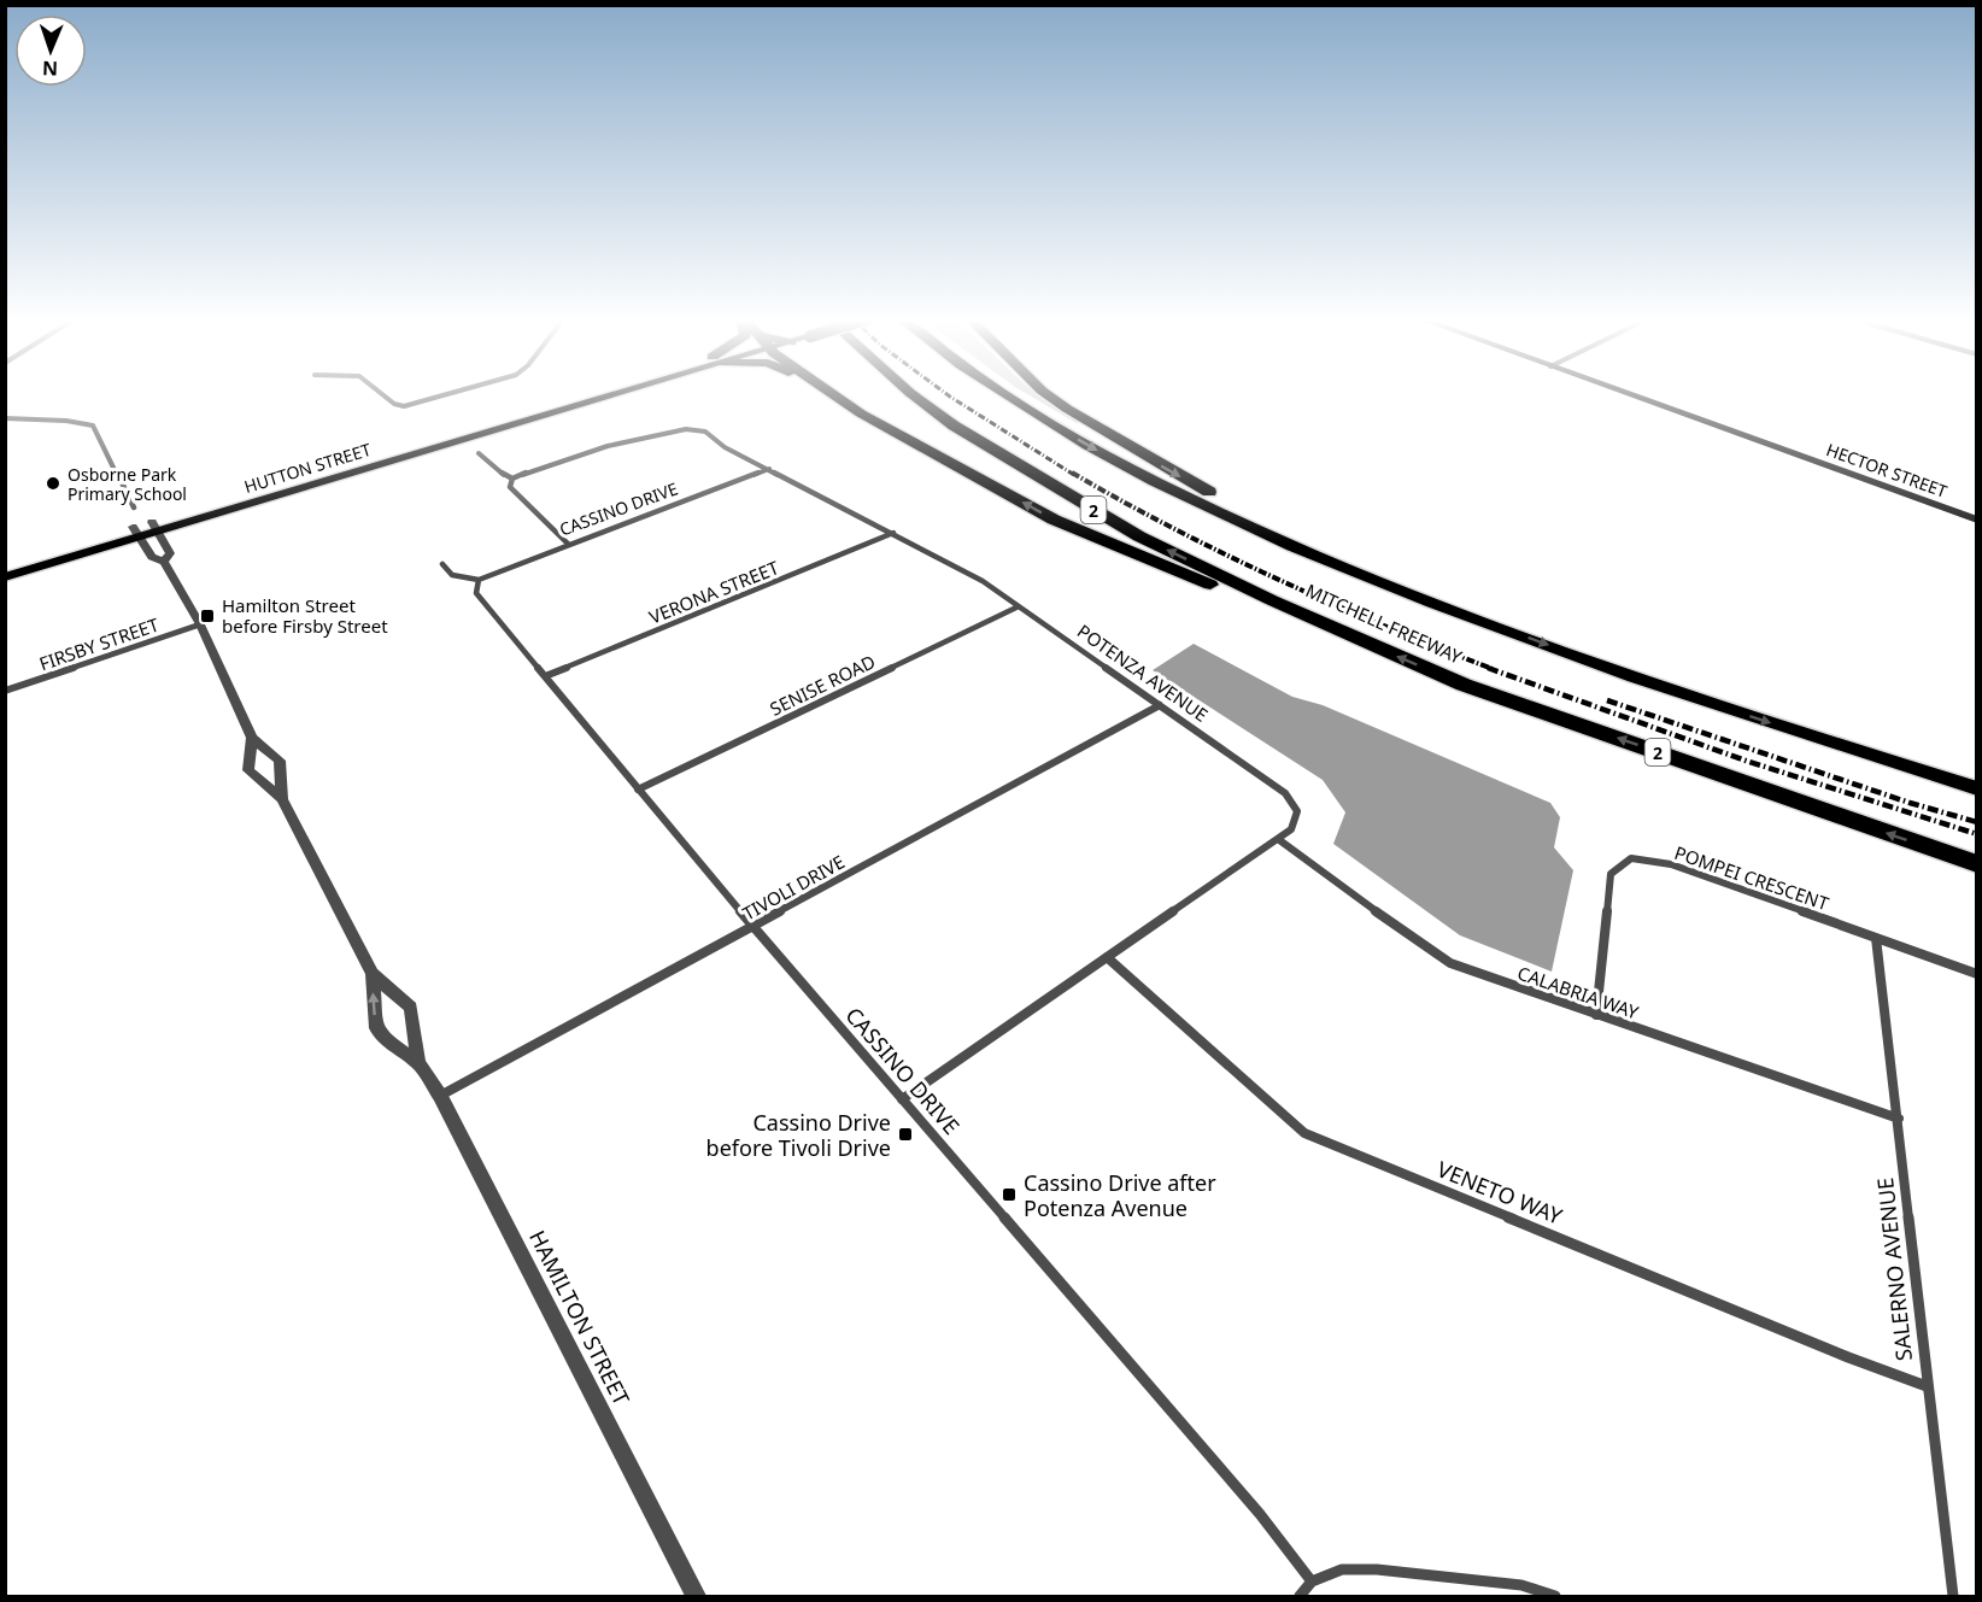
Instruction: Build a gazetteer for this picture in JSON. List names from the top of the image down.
{
  "streets": {
    "highway": ["2", "MITCHELL FREEWAY"],
    "main road": ["HUTTON STREET", "HECTOR STREET"],
    "street": [
      "CASSINO DRIVE",
      "VERONA STREET",
      "FIRSBY STREET",
      "POTENZA AVENUE",
      "SENISE ROAD",
      "POMPEI CRESCENT",
      "TIVOLI DRIVE",
      "CALABRIA WAY",
      "VENETO WAY",
      "SALERNO AVENUE",
      "HAMILTON STREET"
    ]
  },
  "crossings": [
    ["HUTTON STREET", "HAMILTON STREET"],
    ["CASSINO DRIVE", "VERONA STREET"],
    ["CASSINO DRIVE", "POTENZA AVENUE"],
    ["CASSINO DRIVE", "SENISE ROAD"],
    ["CASSINO DRIVE", "TIVOLI DRIVE"],
    ["VERONA STREET", "POTENZA AVENUE"],
    ["FIRSBY STREET", "HAMILTON STREET"],
    ["POTENZA AVENUE", "SENISE ROAD"],
    ["POTENZA AVENUE", "TIVOLI DRIVE"],
    ["POTENZA AVENUE", "CALABRIA WAY"],
    ["POTENZA AVENUE", "VENETO WAY"],
    ["POMPEI CRESCENT", "CALABRIA WAY"],
    ["POMPEI CRESCENT", "SALERNO AVENUE"],
    ["TIVOLI DRIVE", "HAMILTON STREET"],
    ["CALABRIA WAY", "SALERNO AVENUE"],
    ["VENETO WAY", "SALERNO AVENUE"]
  ],
  "places": {
    "other": ["Osborne Park Primary School"],
    "transit": ["Hamilton Street before Firsby Street", "Cassino Drive before Tivoli Drive", "Cassino Drive after Potenza Avenue"]
  },
  "north": "bottom"
}
